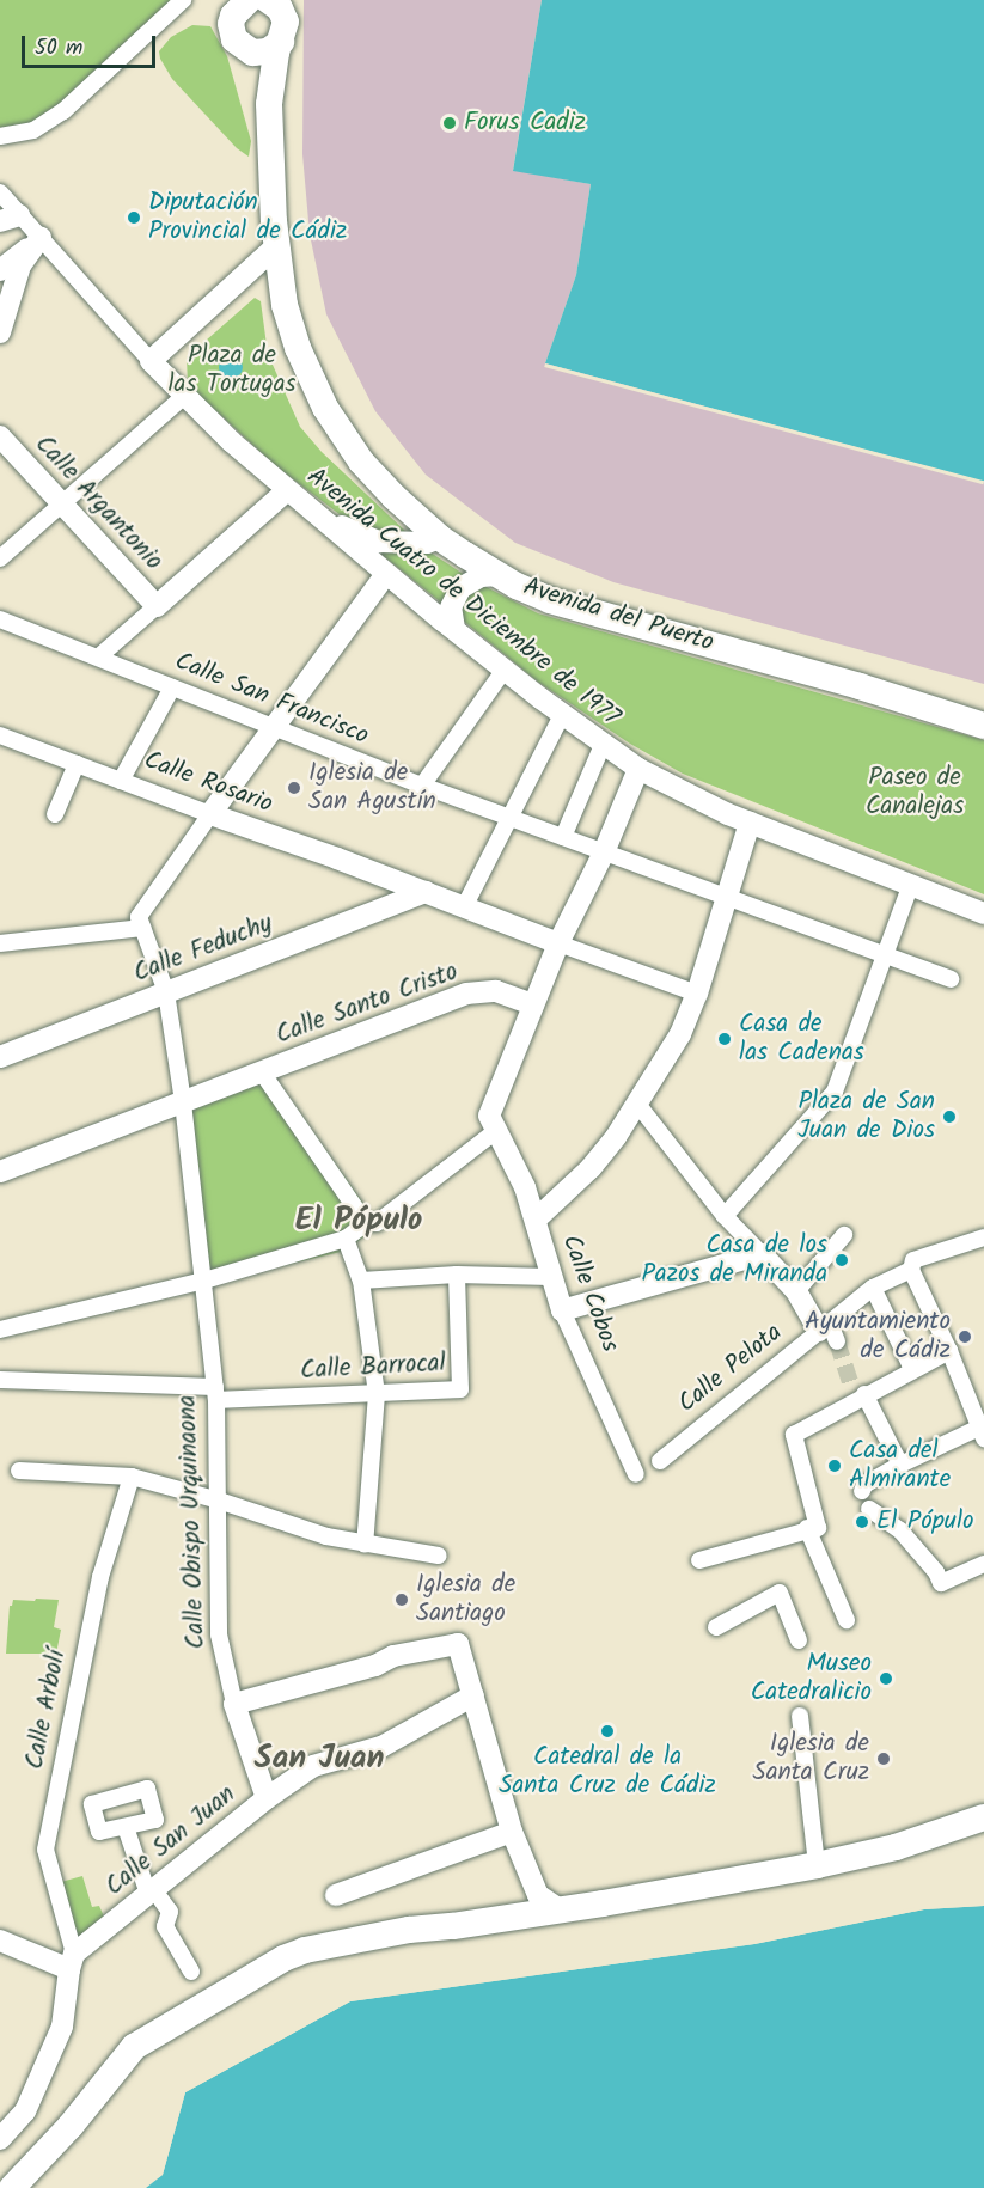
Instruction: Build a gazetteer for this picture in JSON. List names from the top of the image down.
{
  "streets": {
    "street": [
      "Calle Argantonio",
      "Avenida Cuatro de Diciembre de 1977",
      "Avenida del Puerto",
      "Calle San Francisco",
      "Calle Rosario",
      "Calle Feduchy",
      "Calle Santo Cristo",
      "Calle Cobos",
      "Calle Barrocal",
      "Calle Pelota",
      "Calle Obispo Urquinaona",
      "Calle Arbolí",
      "Calle San Juan"
    ]
  },
  "crossings": [
    ["Calle Rosario", "Calle Feduchy"],
    ["Calle Feduchy", "Calle Obispo Urquinaona"],
    ["Calle Santo Cristo", "Calle Obispo Urquinaona"],
    ["Calle Barrocal", "Calle Obispo Urquinaona"],
    ["Calle Obispo Urquinaona", "Calle San Juan"],
    ["Calle Arbolí", "Calle San Juan"]
  ],
  "districts": ["El Pópulo", "San Juan"],
  "parks": ["Plaza de las Tortugas", "Paseo de Canalejas"],
  "places": [
    "Forus Cadiz",
    "Diputación Provincial de Cádiz",
    "Iglesia de San Agustín",
    "Casa de las Cadenas",
    "Plaza de San Juan de Dios",
    "Casa de los Pazos de Miranda",
    "Ayuntamiento de Cádiz",
    "Casa del Almirante",
    "El Pópulo",
    "Iglesia de Santiago",
    "Museo Catedralicio",
    "Catedral de la Santa Cruz de Cádiz",
    "Iglesia de Santa Cruz"
  ],
  "scale_bar": "50 m"
}
